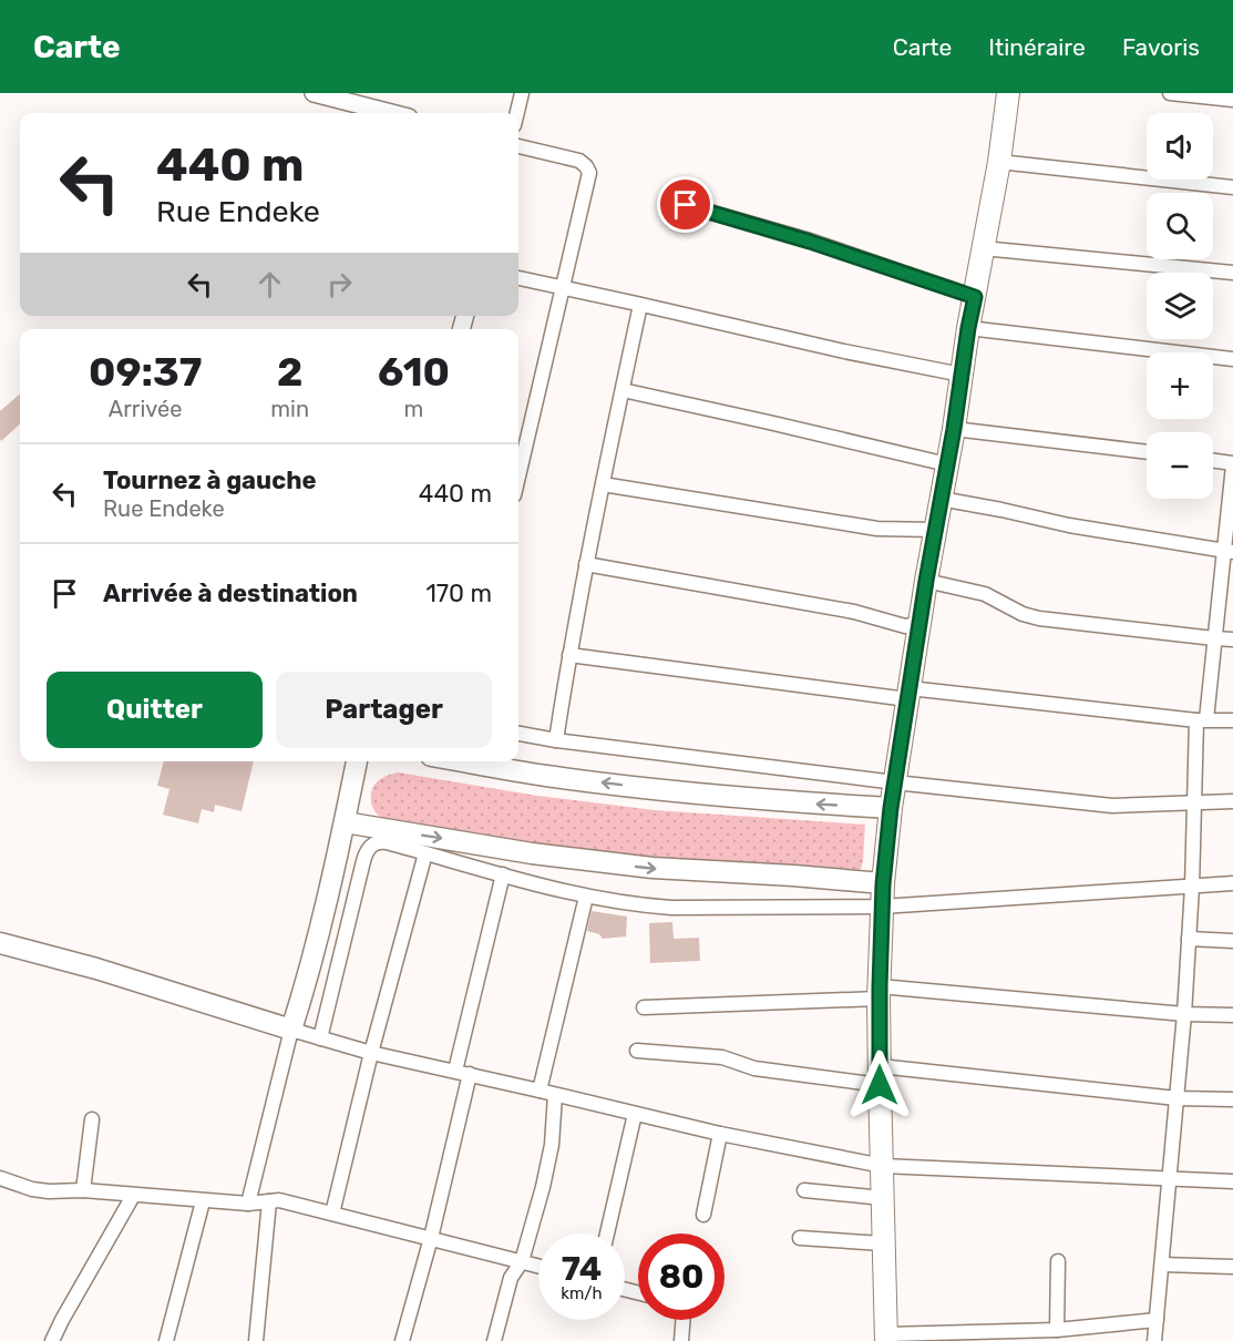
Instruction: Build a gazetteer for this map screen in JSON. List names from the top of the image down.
{
  "page": {
    "header": "Carte",
    "nav": ["Carte", "Itinéraire", "Favoris"],
    "map_buttons": ["+", "−"],
    "turn": ["440 m", "Rue Endeke"],
    "eta": [
      "09:37",
      "Arrivée",
      "2",
      "min",
      "610",
      "m"
    ],
    "list": [
      {
        "name": "Tournez à gauche",
        "note": "Rue Endeke",
        "value": "440 m"
      },
      {
        "name": "Arrivée à destination",
        "value": "170 m"
      }
    ],
    "buttons": ["Quitter", "Partager"],
    "speed": "74 km/h",
    "limit": "80"
  }
}
